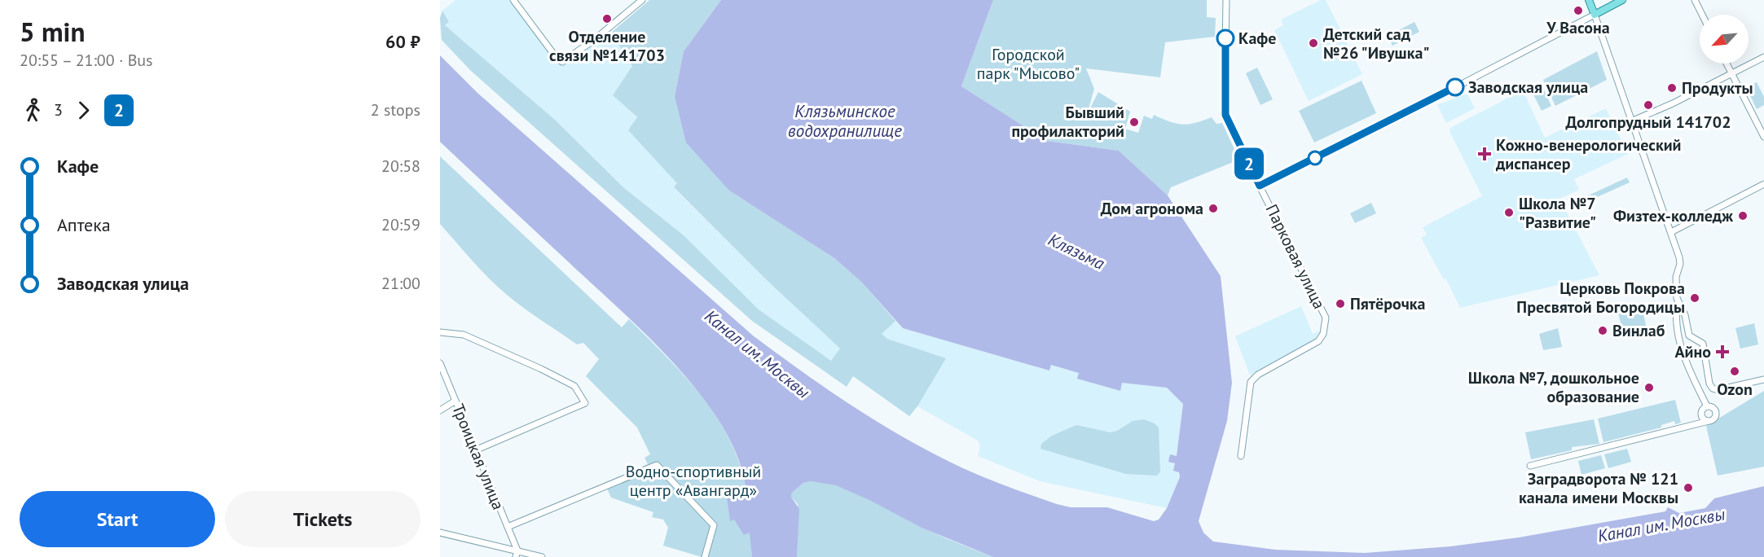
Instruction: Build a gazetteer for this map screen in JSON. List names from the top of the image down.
{
  "streets": {
    "street": ["Парковая улица", "Троицкая улица"]
  },
  "water": ["Клязьминское водохранилище", "Клязьма", "Канал им. Москвы"],
  "parks": ["Городской парк \"Мысово\"", "Водно-спортивный центр «Авангард»"],
  "places": {
    "other": [
      "У Васона",
      "Отделение связи №141703",
      "Кафе",
      "Детский сад №26 \"Ивушка\"",
      "Заводская улица",
      "Продукты",
      "Долгопрудный 141702",
      "Бывший профилакторий",
      "Дом агронома",
      "Школа №7 \"Развитие\"",
      "Физтех-колледж",
      "Церковь Покрова Пресвятой Богородицы",
      "Пятёрочка",
      "Винлаб",
      "Ozon",
      "Школа №7, дошкольное образование",
      "Заградворота № 121 канала имени Москвы"
    ],
    "health": ["Кожно-венерологический диспансер", "Айно"]
  },
  "lines": ["bus line 2"],
  "north": "bottom left",
  "page": {
    "heading": ["5 min", "20:55 – 21:00 · Bus", "60 ₽"],
    "on_map": "2",
    "legs": ["3", "2", "2 stops"],
    "list": [
      {
        "name": "Кафе",
        "value": "20:58"
      },
      {
        "name": "Аптека",
        "value": "20:59"
      },
      {
        "name": "Заводская улица",
        "value": "21:00"
      }
    ],
    "buttons": ["Start", "Tickets"]
  }
}
